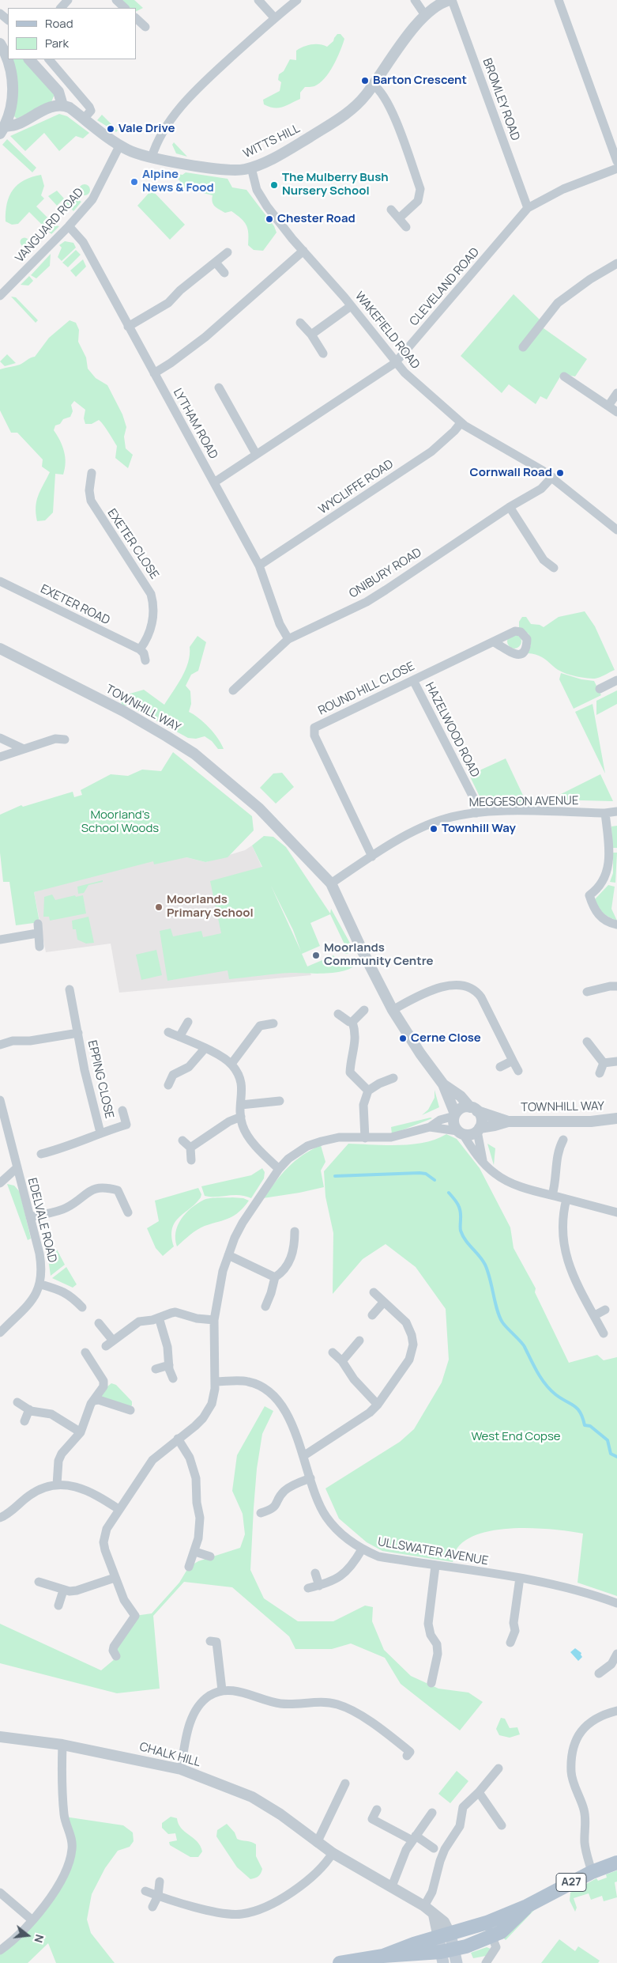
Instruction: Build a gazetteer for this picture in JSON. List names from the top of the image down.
{
  "streets": {
    "main road": ["A27"],
    "street": [
      "BROMLEY ROAD",
      "WITTS HILL",
      "VANGUARD ROAD",
      "CLEVELAND ROAD",
      "WAKEFIELD ROAD",
      "LYTHAM ROAD",
      "WYCLIFFE ROAD",
      "EXETER CLOSE",
      "ONIBURY ROAD",
      "EXETER ROAD",
      "ROUND HILL CLOSE",
      "TOWNHILL WAY",
      "HAZELWOOD ROAD",
      "MEGGESON AVENUE",
      "EPPING CLOSE",
      "EDELVALE ROAD",
      "ULLSWATER AVENUE",
      "CHALK HILL"
    ]
  },
  "crossings": [
    ["BROMLEY ROAD", "WITTS HILL"],
    ["BROMLEY ROAD", "CLEVELAND ROAD"],
    ["WITTS HILL", "VANGUARD ROAD"],
    ["WITTS HILL", "WAKEFIELD ROAD"],
    ["VANGUARD ROAD", "LYTHAM ROAD"],
    ["CLEVELAND ROAD", "WAKEFIELD ROAD"],
    ["CLEVELAND ROAD", "LYTHAM ROAD"],
    ["WAKEFIELD ROAD", "WYCLIFFE ROAD"],
    ["WAKEFIELD ROAD", "ONIBURY ROAD"],
    ["LYTHAM ROAD", "WYCLIFFE ROAD"],
    ["LYTHAM ROAD", "ONIBURY ROAD"],
    ["EXETER CLOSE", "EXETER ROAD"],
    ["ROUND HILL CLOSE", "HAZELWOOD ROAD"],
    ["ROUND HILL CLOSE", "MEGGESON AVENUE"],
    ["TOWNHILL WAY", "MEGGESON AVENUE"],
    ["HAZELWOOD ROAD", "MEGGESON AVENUE"],
    ["CHALK HILL", "A27"]
  ],
  "parks": ["Moorland's School Woods", "West End Copse"],
  "places": [
    "Barton Crescent",
    "Vale Drive",
    "Alpine News & Food",
    "The Mulberry Bush Nursery School",
    "Chester Road",
    "Cornwall Road",
    "Townhill Way",
    "Moorlands Primary School",
    "Moorlands Community Centre",
    "Cerne Close"
  ],
  "legend": ["Road", "Park"],
  "north": "right"
}
